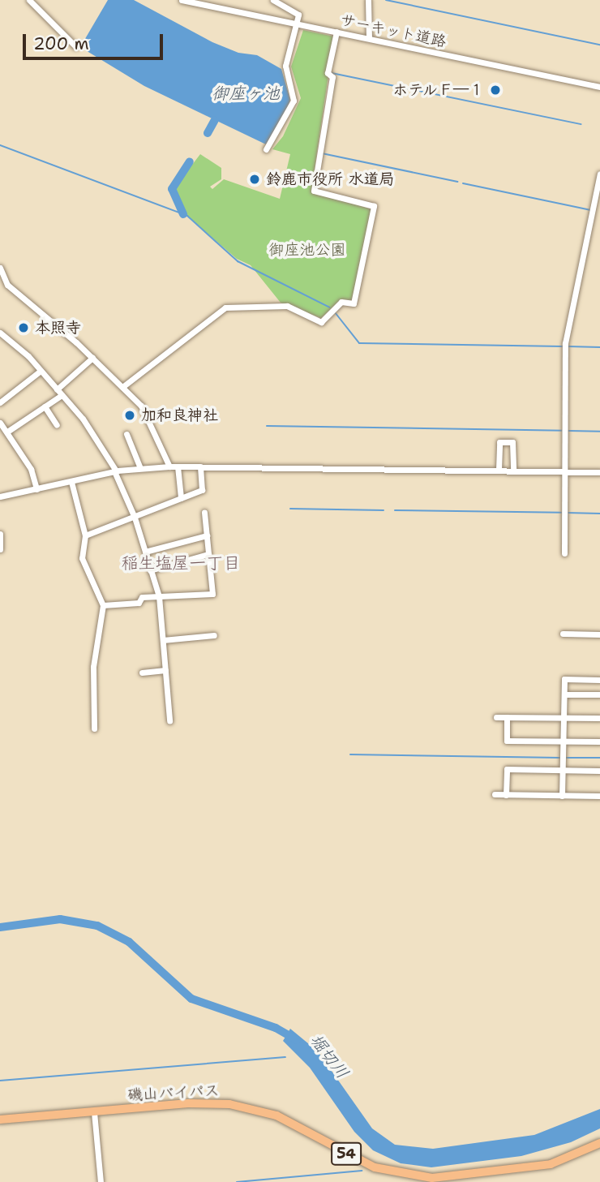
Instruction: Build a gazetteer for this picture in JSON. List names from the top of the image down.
{
  "streets": {
    "main road": ["磯山バイパス", "54"],
    "street": ["サーキット道路"]
  },
  "districts": ["稲生塩屋一丁目"],
  "water": ["御座ヶ池", "堀切川"],
  "parks": ["御座池公園"],
  "places": [
    "ホテルＦ―１",
    "鈴鹿市役所 水道局",
    "本照寺",
    "加和良神社"
  ],
  "scale_bar": "200 m"
}
